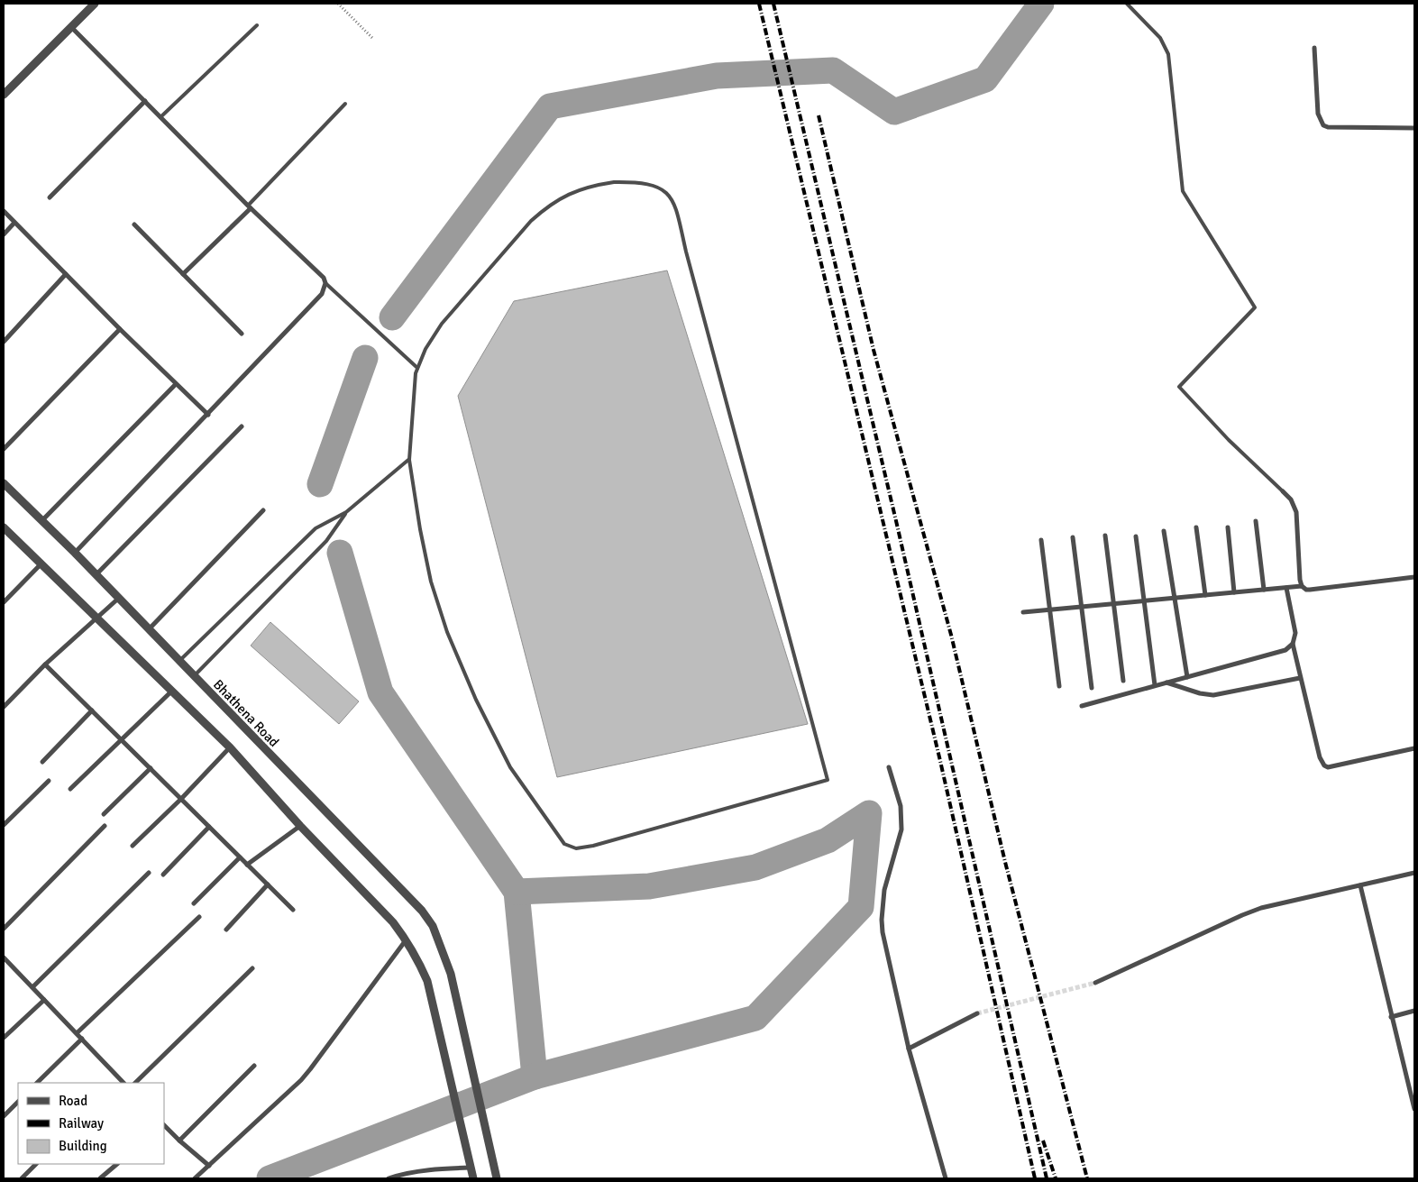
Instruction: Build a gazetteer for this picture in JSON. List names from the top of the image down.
{
  "streets": {
    "street": ["Bhathena Road"]
  },
  "legend": ["Road", "Railway", "Building"]
}
